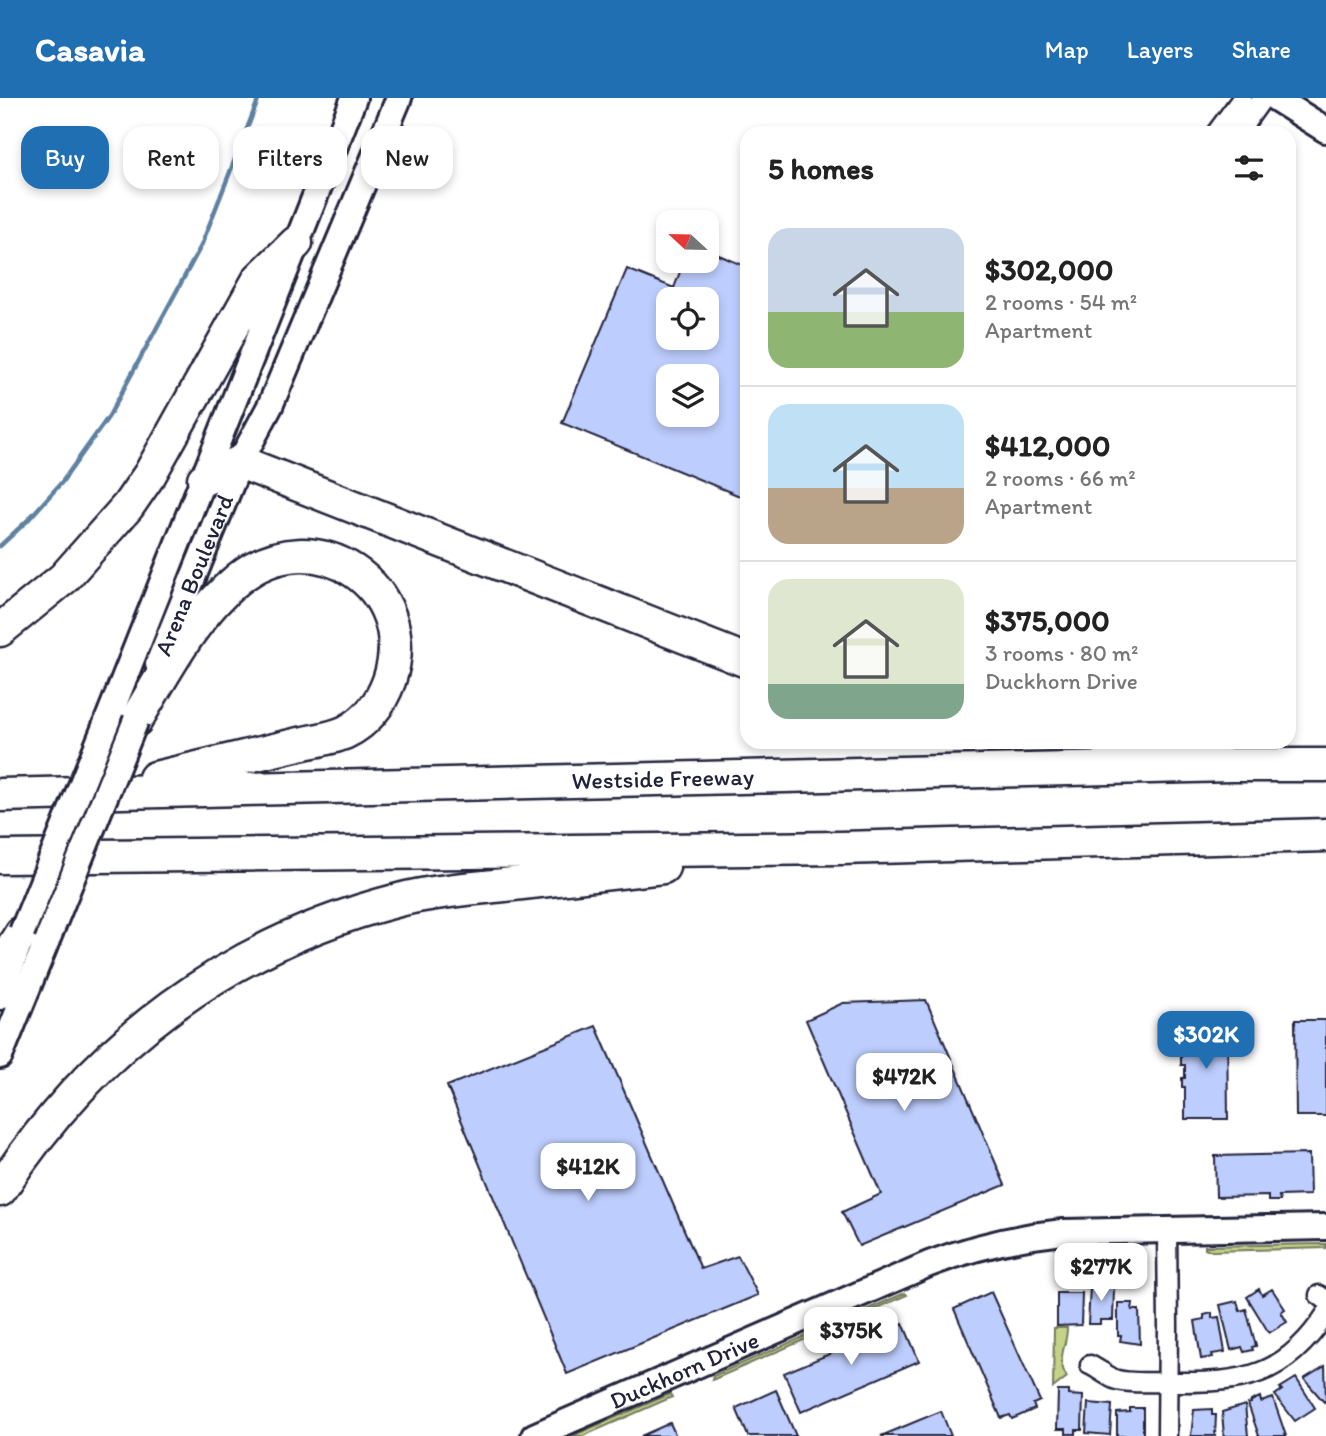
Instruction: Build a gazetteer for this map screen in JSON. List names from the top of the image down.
{
  "streets": {
    "highway": ["Westside Freeway"],
    "main road": ["Arena Boulevard", "Duckhorn Drive"]
  },
  "north": "left",
  "page": {
    "header": "Casavia",
    "nav": ["Map", "Layers", "Share"],
    "chip": [
      "Buy",
      "Rent",
      "Filters",
      "New"
    ],
    "heading": "5 homes",
    "list": [
      {
        "name": "$302,000",
        "note": "2 rooms · 54 m² · Apartment"
      },
      {
        "name": "$412,000",
        "note": "2 rooms · 66 m² · Apartment"
      },
      {
        "name": "$375,000",
        "note": "3 rooms · 80 m² · Duckhorn Drive"
      }
    ],
    "price": [
      "$302K",
      "$472K",
      "$412K",
      "$277K",
      "$375K"
    ]
  }
}
